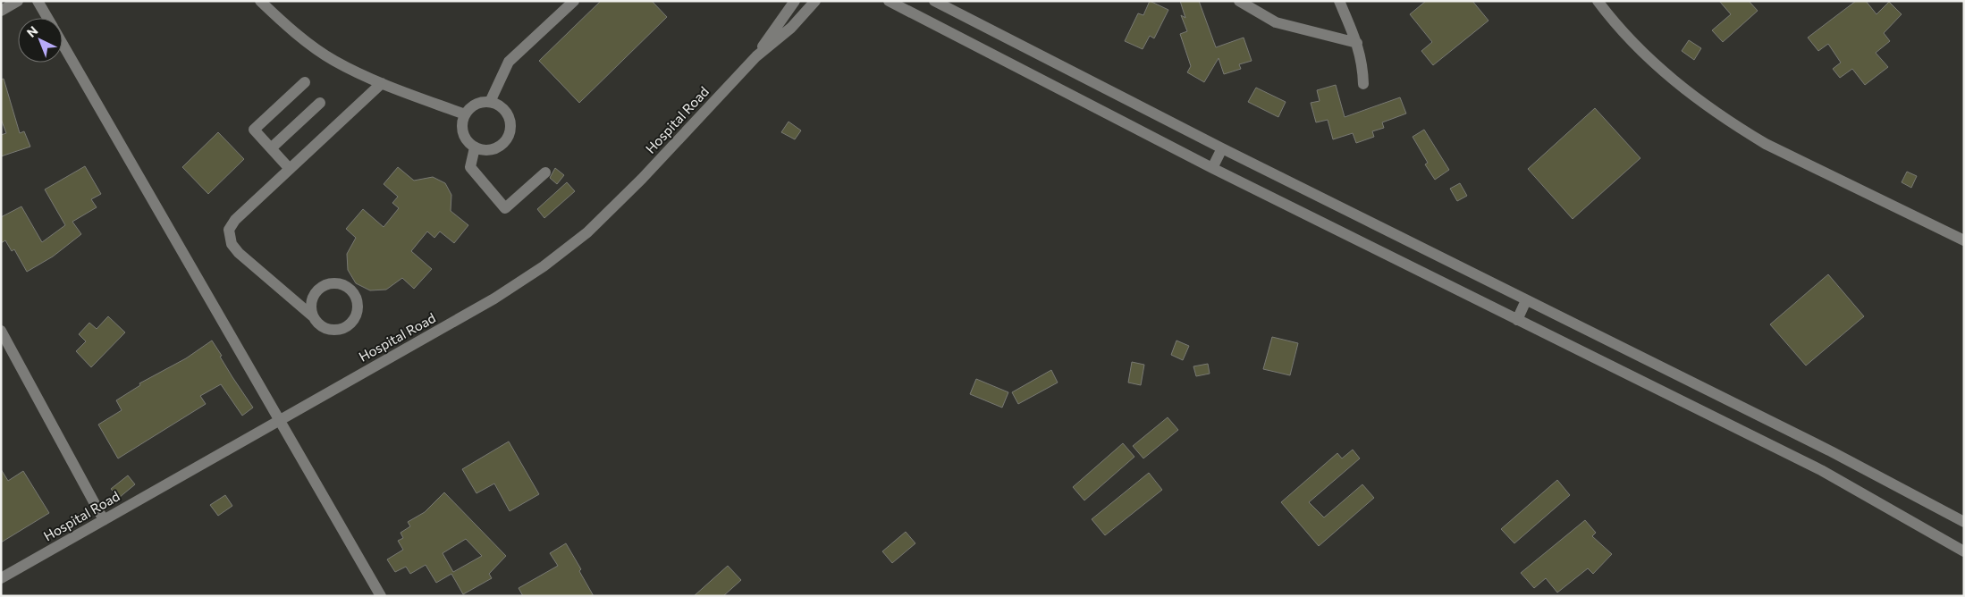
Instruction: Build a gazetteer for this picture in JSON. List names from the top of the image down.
{
  "streets": {
    "street": ["Hospital Road"]
  },
  "north": "top left"
}
